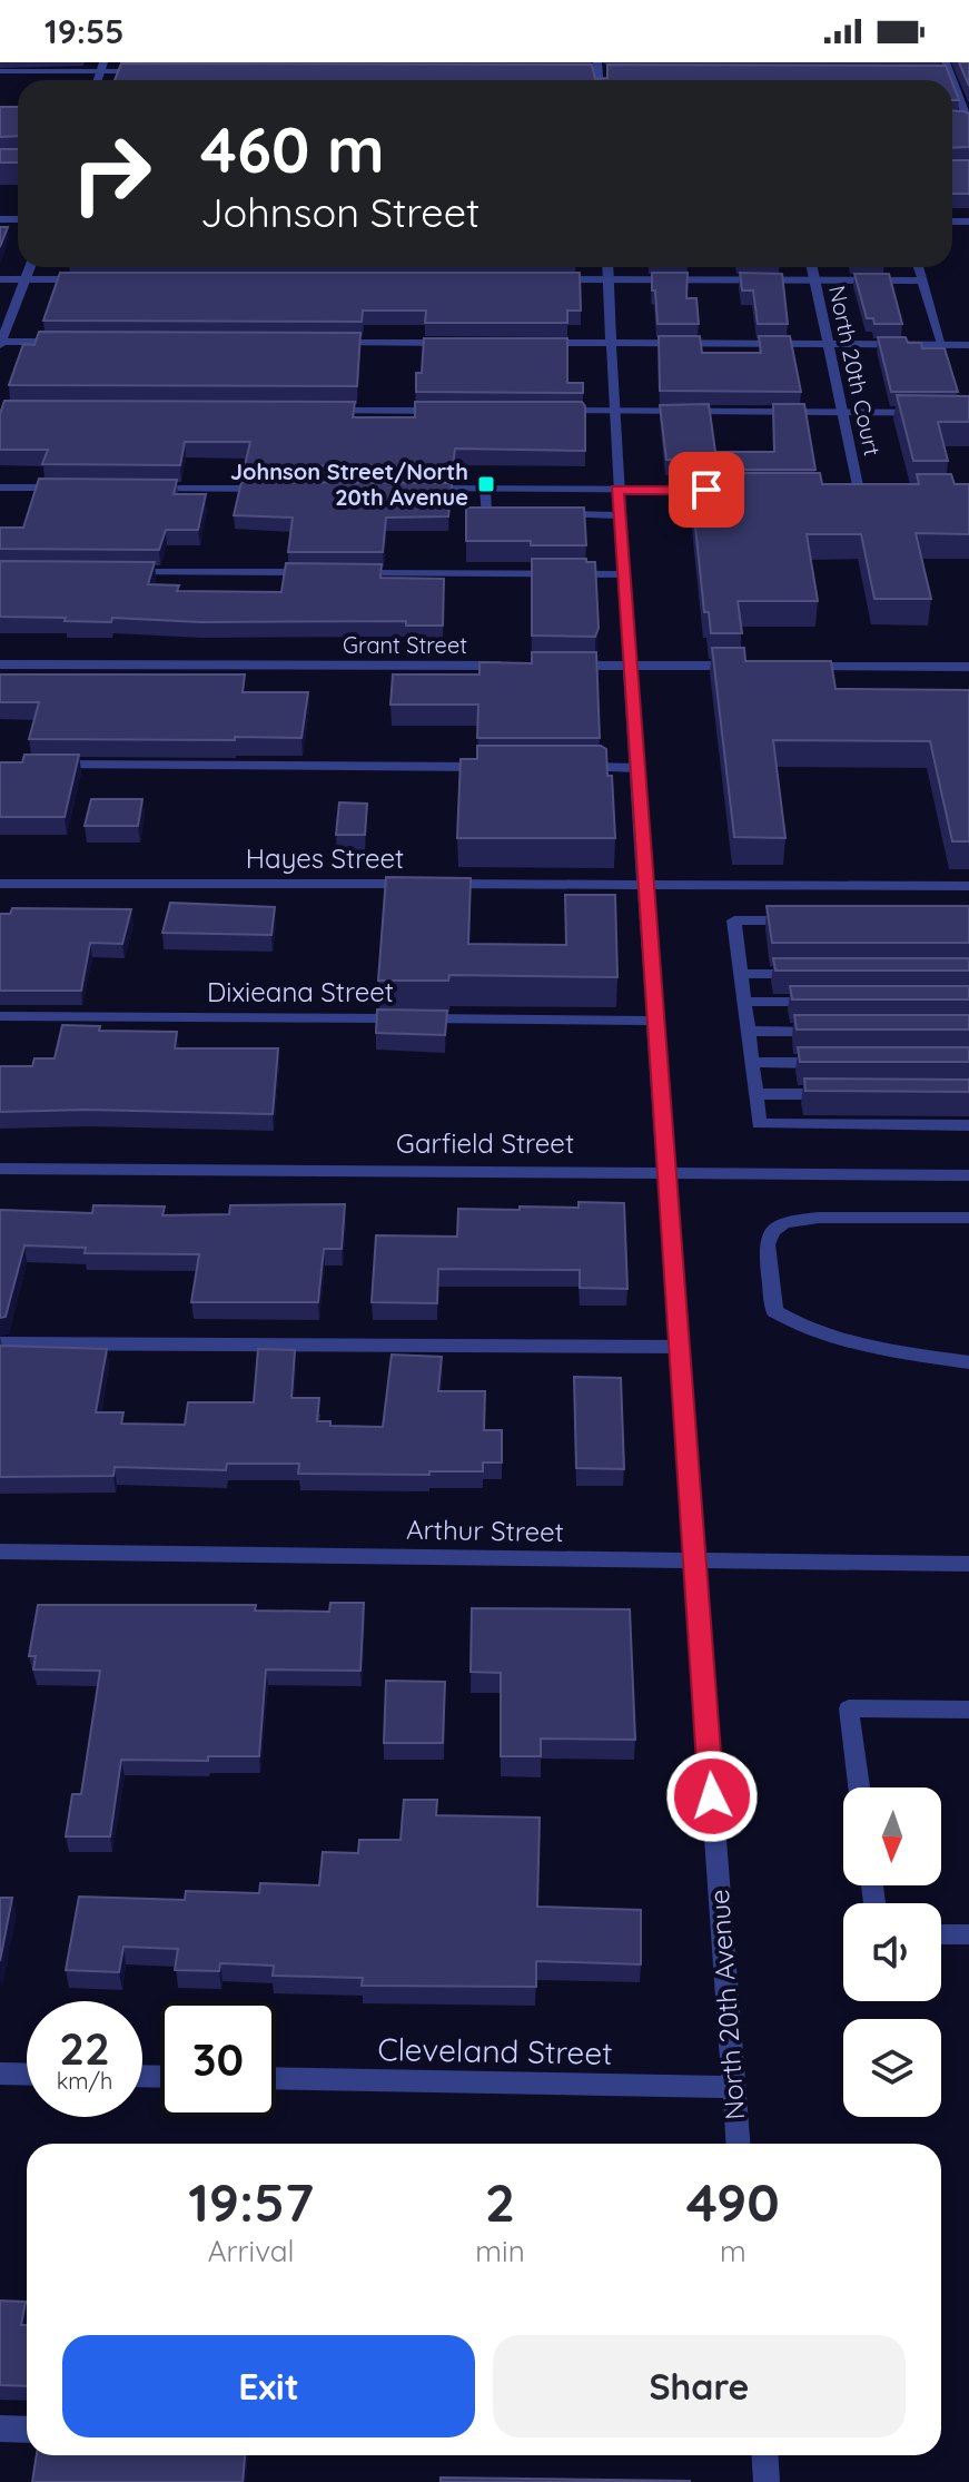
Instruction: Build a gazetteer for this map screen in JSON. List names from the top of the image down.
{
  "streets": {
    "street": [
      "North 20th Court",
      "Grant Street",
      "Hayes Street",
      "Dixieana Street",
      "Garfield Street",
      "Arthur Street",
      "North 20th Avenue",
      "Cleveland Street"
    ]
  },
  "crossings": [
    ["Hayes Street", "North 20th Avenue"],
    ["Dixieana Street", "North 20th Avenue"],
    ["Garfield Street", "North 20th Avenue"],
    ["Arthur Street", "North 20th Avenue"],
    ["North 20th Avenue", "Cleveland Street"]
  ],
  "places": {
    "transit": ["Johnson Street/North 20th Avenue"]
  },
  "north": "bottom",
  "page": {
    "status": "19:55",
    "turn": ["460 m", "Johnson Street"],
    "speed": "22 km/h",
    "limit": "30",
    "eta": [
      "19:57",
      "Arrival",
      "2",
      "min",
      "490",
      "m"
    ],
    "buttons": ["Exit", "Share"]
  }
}
